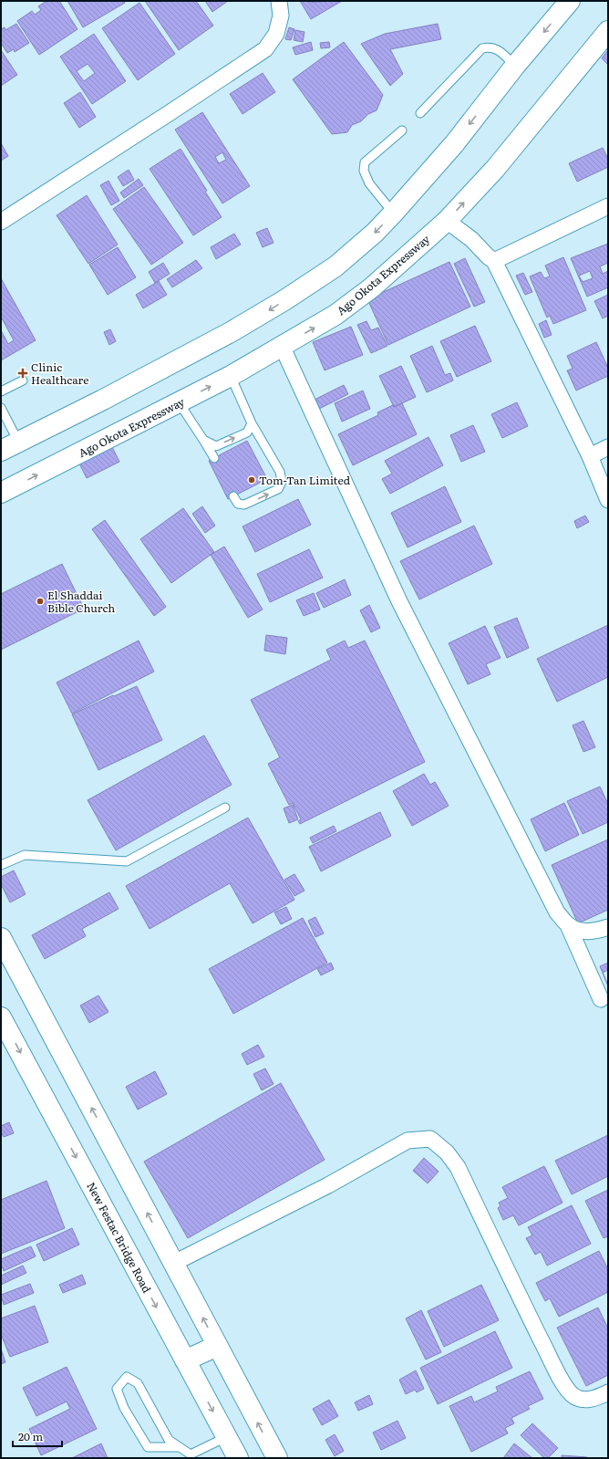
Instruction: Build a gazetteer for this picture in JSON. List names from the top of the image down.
{
  "streets": {
    "main road": ["Ago Okota Expressway", "New Festac Bridge Road"]
  },
  "places": {
    "health": ["Clinic Healthcare"],
    "other": ["Tom-Tan Limited", "El Shaddai Bible Church"]
  },
  "scale_bar": "20 m"
}
